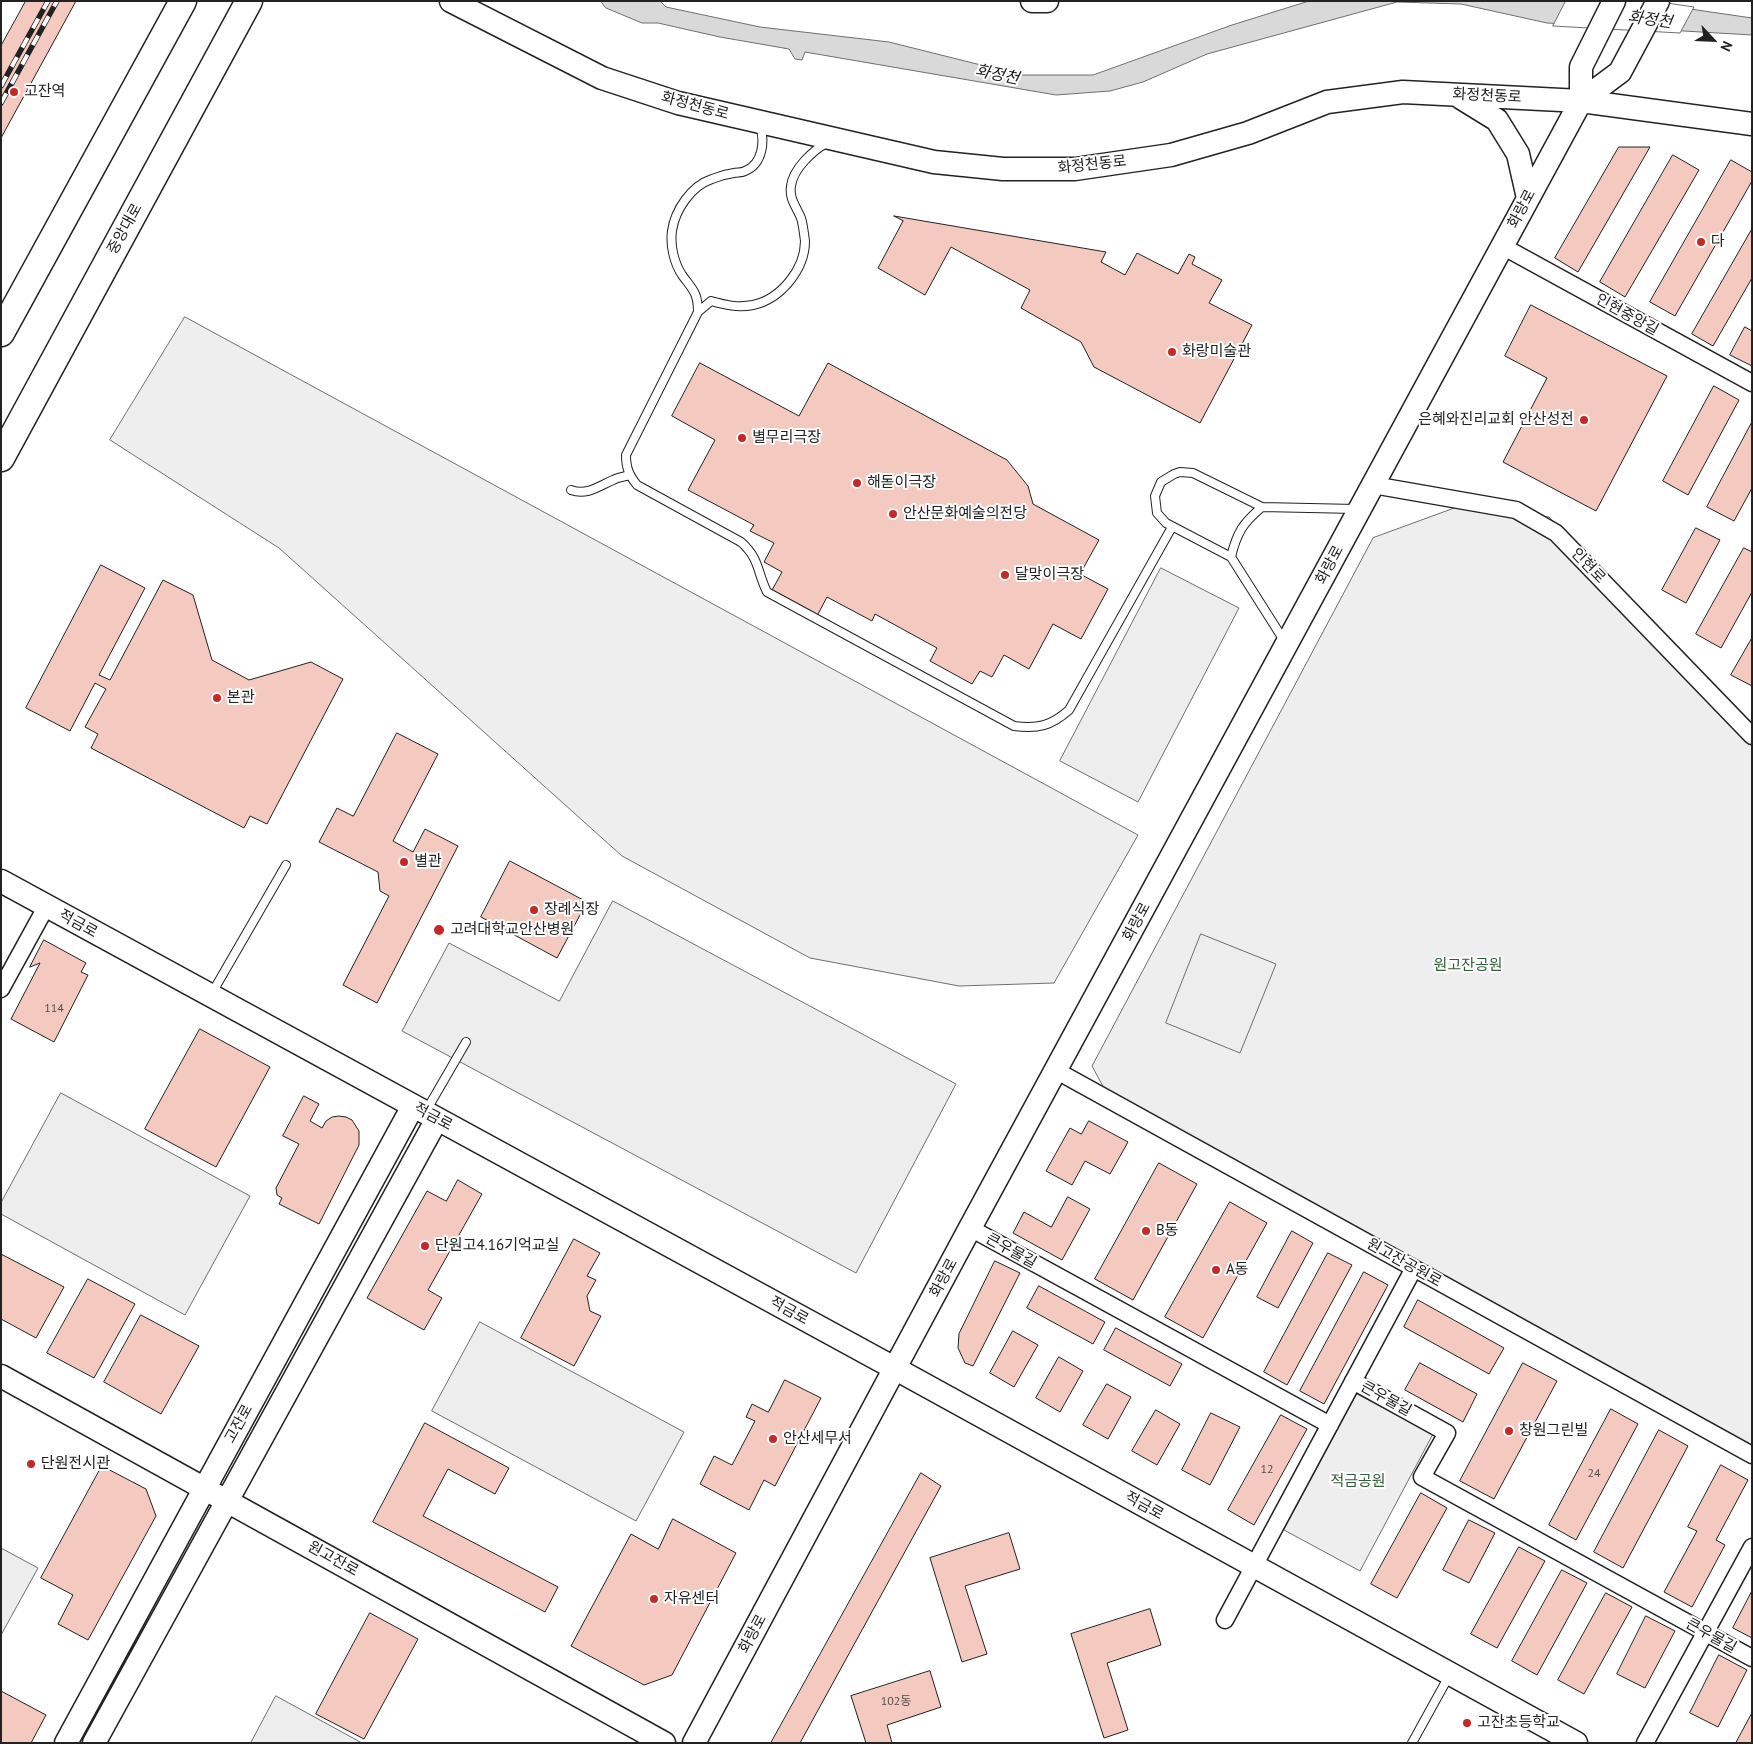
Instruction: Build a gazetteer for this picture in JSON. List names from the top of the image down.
{
  "streets": {
    "main road": ["중앙대로"],
    "street": [
      "화정천동로",
      "화랑로",
      "인현중앙길",
      "인현로",
      "적금로",
      "큰우물길",
      "원고잔공원로",
      "고잔로",
      "원고잔로"
    ]
  },
  "crossings": [
    ["화정천동로", "화랑로"],
    ["화랑로", "인현중앙길"],
    ["화랑로", "인현로"],
    ["화랑로", "적금로"],
    ["화랑로", "큰우물길"],
    ["화랑로", "원고잔공원로"],
    ["적금로", "고잔로"],
    ["고잔로", "원고잔로"]
  ],
  "water": ["화정천"],
  "parks": ["원고잔공원", "적금공원"],
  "places": [
    "고잔역",
    "다",
    "화랑미술관",
    "은혜와진리교회 안산성전",
    "별무리극장",
    "해돋이극장",
    "안산문화예술의전당",
    "달맞이극장",
    "본관",
    "별관",
    "장례식장",
    "고려대학교안산병원",
    "B동",
    "단원고4.16기억교실",
    "A동",
    "창원그린빌",
    "안산세무서",
    "단원전시관",
    "자유센터",
    "고잔초등학교"
  ],
  "house_numbers": [
    "114",
    "12",
    "24",
    "102동"
  ],
  "north": "bottom right"
}
